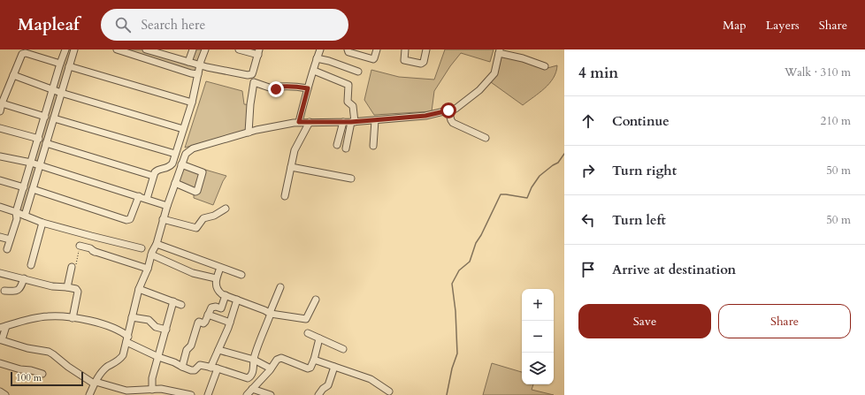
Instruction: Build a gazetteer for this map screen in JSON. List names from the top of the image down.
{
  "scale_bar": "100 m",
  "page": {
    "header": "Mapleaf",
    "search": "Search here",
    "nav": ["Map", "Layers", "Share"],
    "heading": ["4 min", "Walk · 310 m"],
    "list": [
      ["Continue", "210 m"],
      ["Turn right", "50 m"],
      ["Turn left", "50 m"],
      "Arrive at destination"
    ],
    "map_buttons": ["+", "−"],
    "buttons": ["Save", "Share"],
    "scale": "100 m"
  }
}
